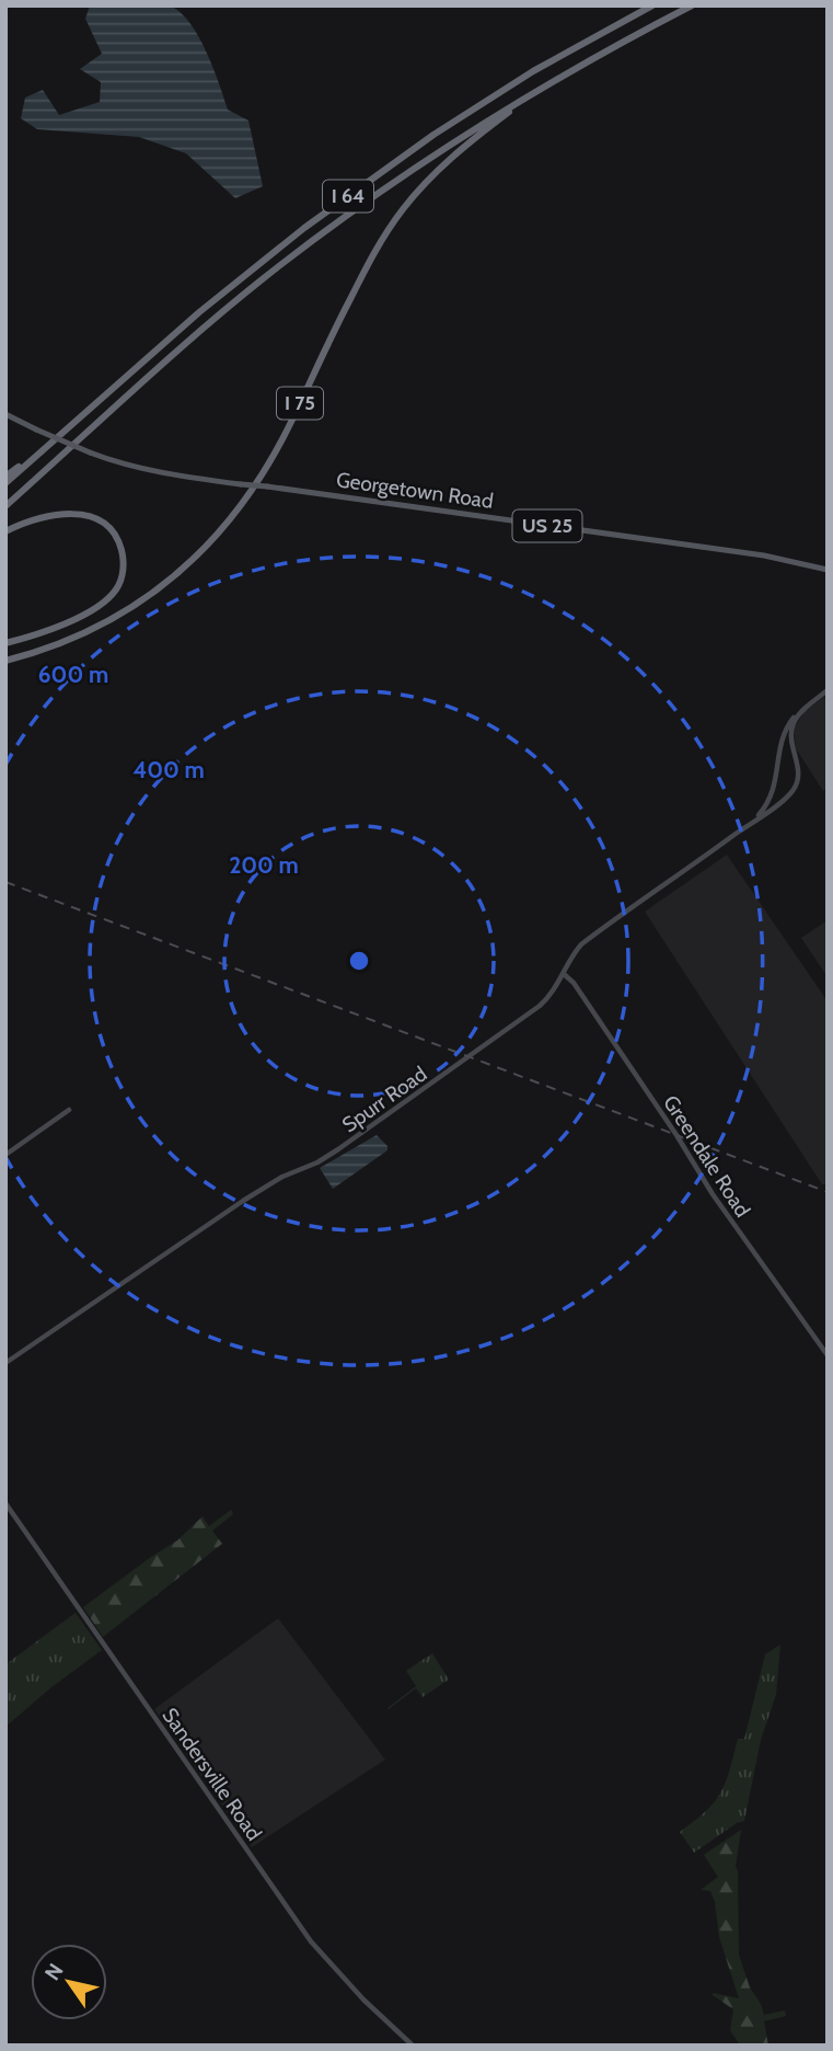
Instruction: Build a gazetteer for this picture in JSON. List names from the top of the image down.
{
  "streets": {
    "highway": ["I 64", "I 75"],
    "main road": ["Georgetown Road", "US 25"],
    "street": ["Spurr Road", "Greendale Road", "Sandersville Road"]
  },
  "crossings": [
    ["I 64", "I 75"],
    ["Spurr Road", "Greendale Road"]
  ],
  "north": "top left",
  "rings": ["600 m", "400 m", "200 m"]
}
